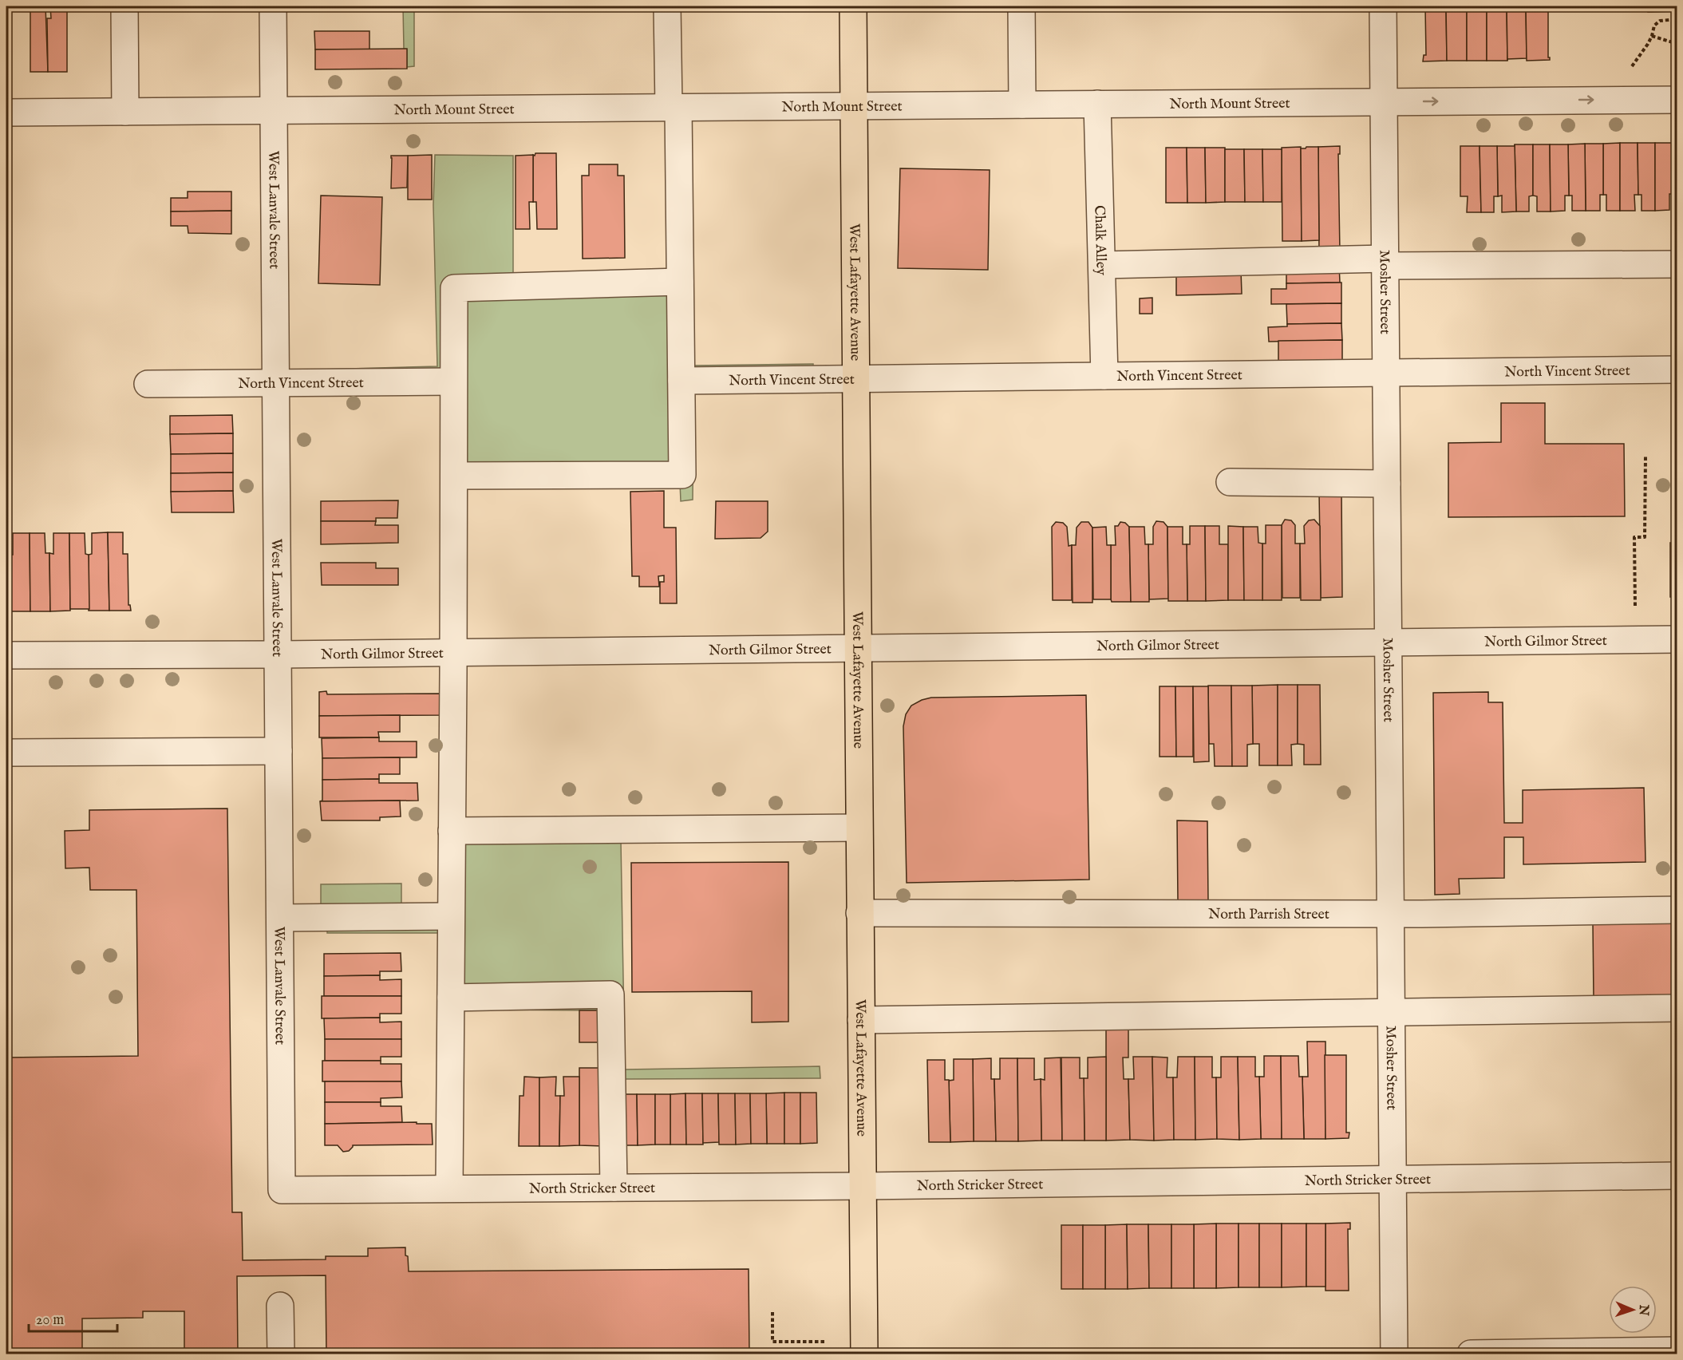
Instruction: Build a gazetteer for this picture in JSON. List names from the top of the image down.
{
  "streets": {
    "main road": ["West Lafayette Avenue"],
    "street": [
      "North Mount Street",
      "West Lanvale Street",
      "Chalk Alley",
      "Mosher Street",
      "North Vincent Street",
      "North Gilmor Street",
      "North Parrish Street",
      "North Stricker Street"
    ]
  },
  "crossings": [
    ["North Mount Street", "West Lanvale Street"],
    ["North Mount Street", "Chalk Alley"],
    ["North Mount Street", "West Lafayette Avenue"],
    ["North Mount Street", "Mosher Street"],
    ["West Lanvale Street", "North Vincent Street"],
    ["West Lanvale Street", "North Gilmor Street"],
    ["West Lanvale Street", "North Stricker Street"],
    ["Chalk Alley", "North Vincent Street"],
    ["West Lafayette Avenue", "North Vincent Street"],
    ["West Lafayette Avenue", "North Gilmor Street"],
    ["West Lafayette Avenue", "North Parrish Street"],
    ["West Lafayette Avenue", "North Stricker Street"],
    ["Mosher Street", "North Vincent Street"],
    ["Mosher Street", "North Gilmor Street"],
    ["Mosher Street", "North Parrish Street"],
    ["Mosher Street", "North Stricker Street"]
  ],
  "scale_bar": "20 m",
  "north": "right"
}
